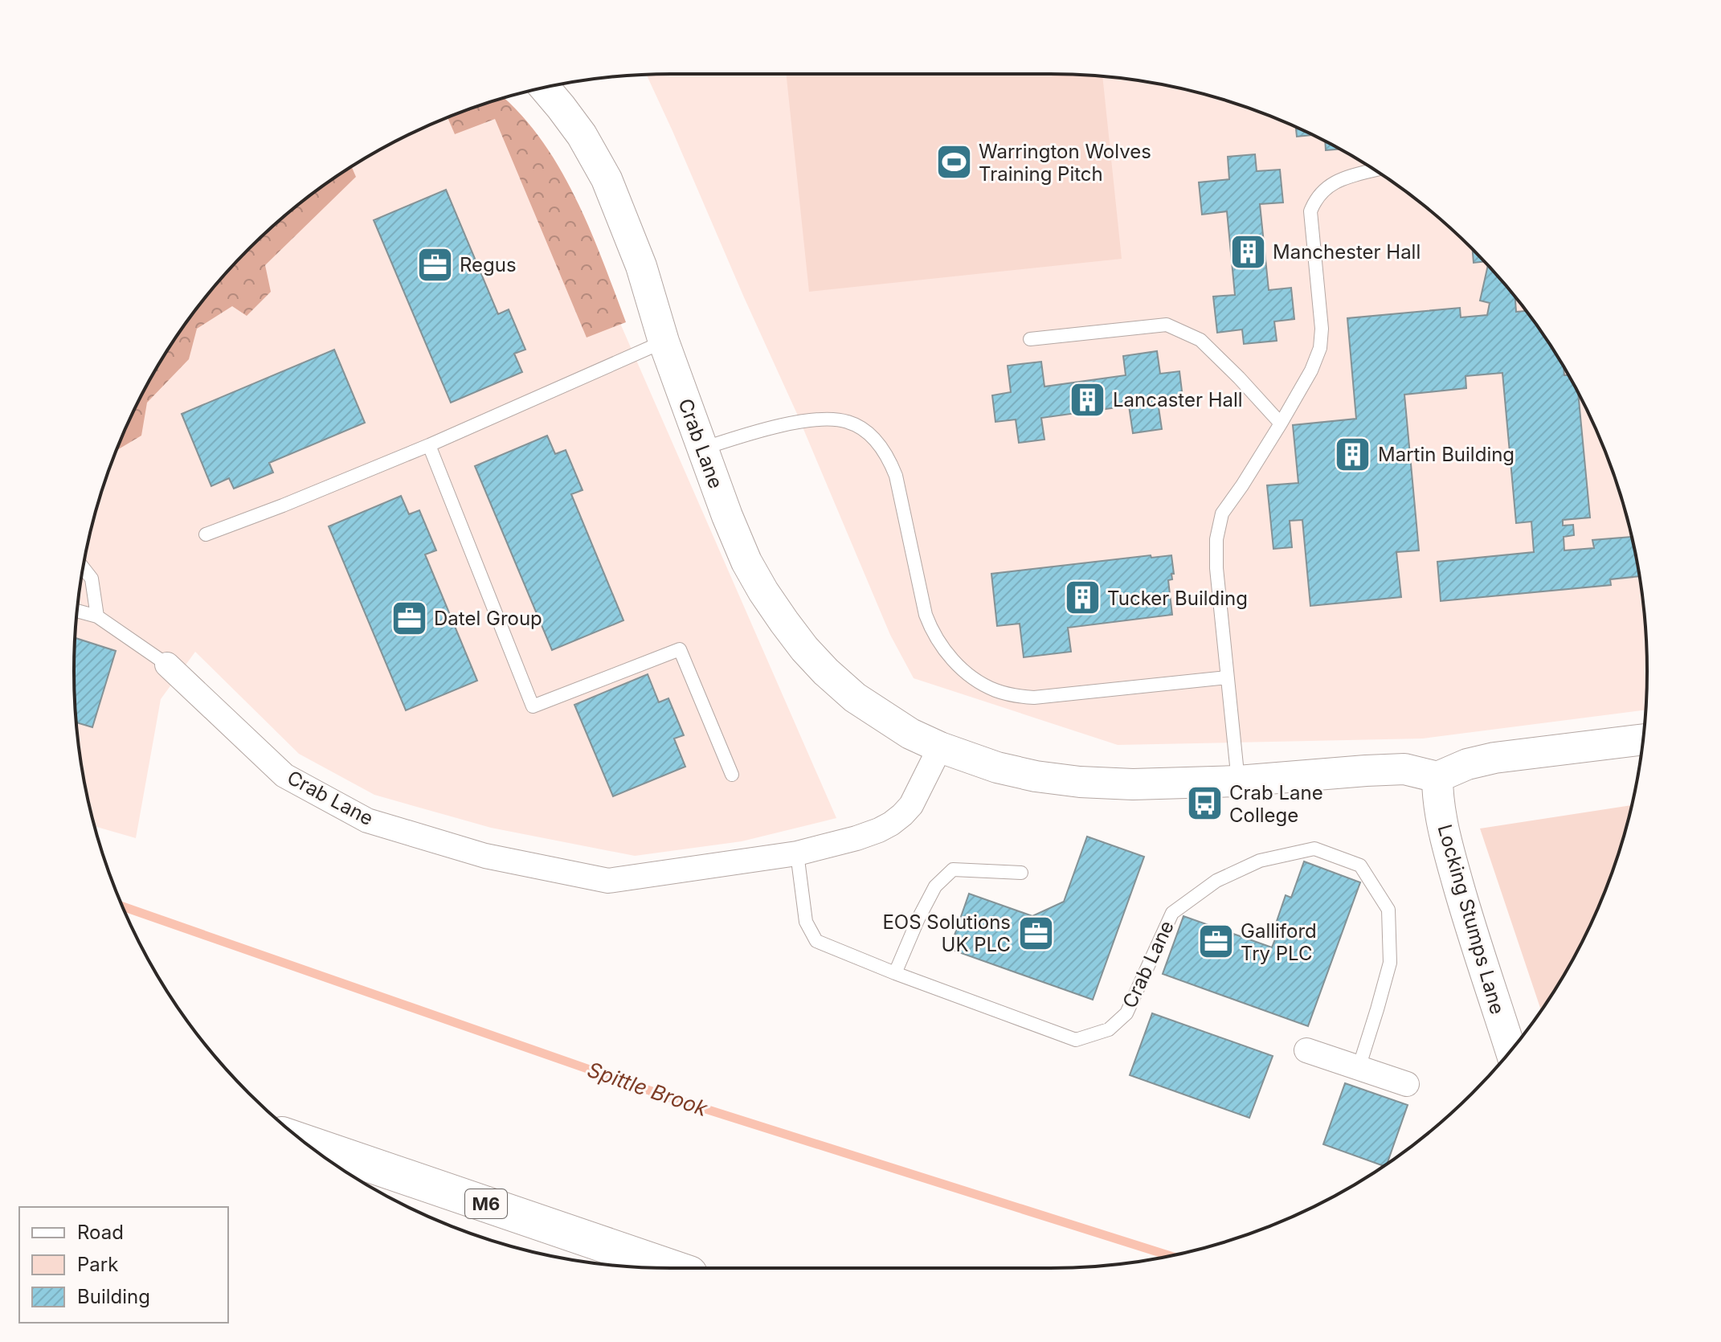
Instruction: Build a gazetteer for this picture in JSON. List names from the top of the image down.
{
  "streets": {
    "highway": ["M6"],
    "street": ["Crab Lane", "Locking Stumps Lane"]
  },
  "crossings": [
    ["Crab Lane", "Locking Stumps Lane"]
  ],
  "water": ["Spittle Brook"],
  "places": {
    "sports": ["Warrington Wolves Training Pitch"],
    "building": [
      "Manchester Hall",
      "Lancaster Hall",
      "Martin Building",
      "Tucker Building"
    ],
    "office": [
      "Regus",
      "Datel Group",
      "EOS Solutions UK PLC",
      "Galliford Try PLC"
    ],
    "bus stop": ["Crab Lane College"]
  },
  "legend": ["Road", "Park", "Building"]
}
